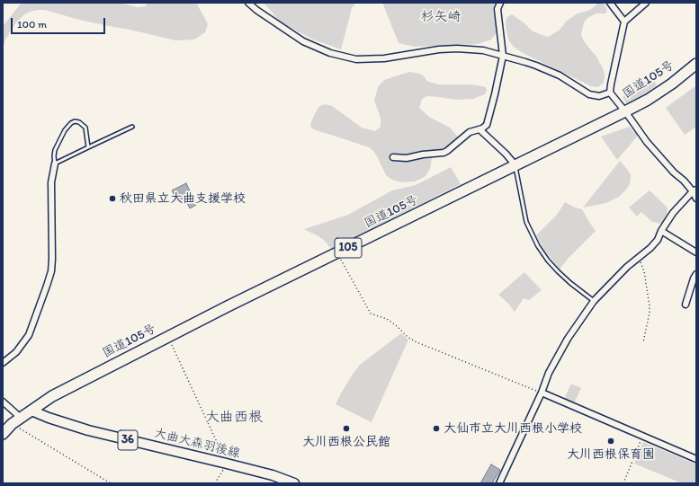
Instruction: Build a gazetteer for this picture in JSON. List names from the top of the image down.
{
  "streets": {
    "highway": ["国道105号", "105"],
    "main road": ["36", "大曲大森羽後線"]
  },
  "crossings": [
    ["国道105号", "大曲大森羽後線"]
  ],
  "districts": ["杉矢崎", "大曲西根"],
  "places": [
    "秋田県立大曲支援学校",
    "大川西根公民館",
    "大仙市立大川西根小学校",
    "大川西根保育園"
  ],
  "scale_bar": "100 m"
}
